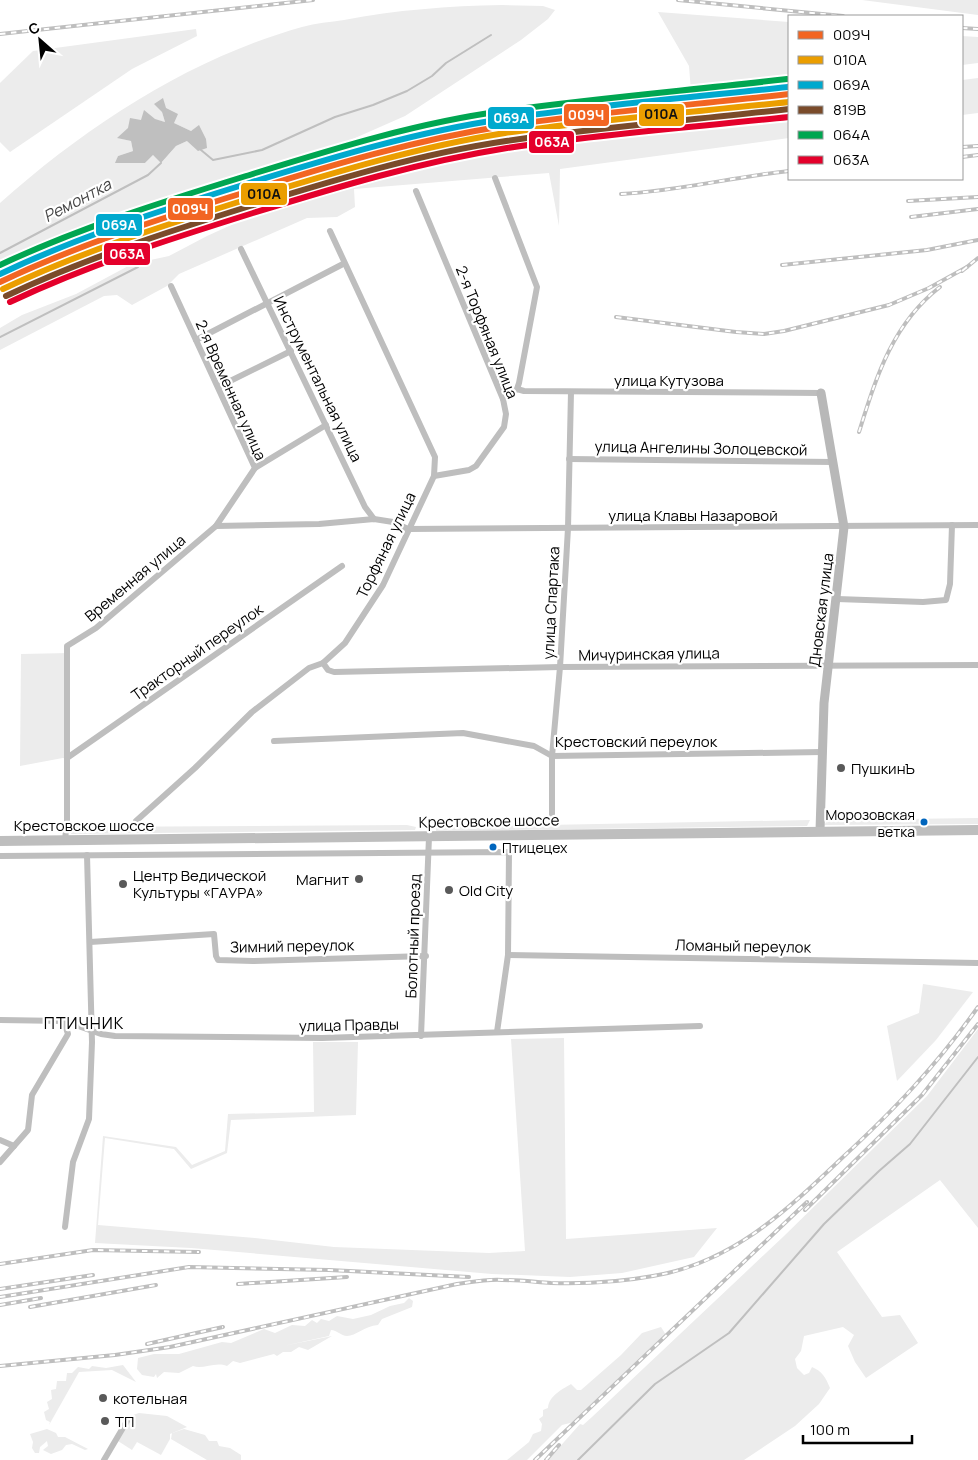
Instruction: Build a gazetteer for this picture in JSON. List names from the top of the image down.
{
  "streets": {
    "main road": ["Крестовское шоссе"],
    "street": [
      "2-я Торфяная улица",
      "Инструментальная улица",
      "улица Кутузова",
      "2-я Временная улица",
      "улица Ангелины Золоцевской",
      "улица Клавы Назаровой",
      "Торфяная улица",
      "Временная улица",
      "улица Спартака",
      "Дновская улица",
      "Тракторный переулок",
      "Мичуринская улица",
      "Крестовский переулок",
      "Болотный проезд",
      "Зимний переулок",
      "Ломаный переулок",
      "улица Правды"
    ]
  },
  "crossings": [
    ["2-я Торфяная улица", "Торфяная улица"],
    ["улица Кутузова", "улица Спартака"],
    ["улица Кутузова", "Дновская улица"],
    ["2-я Временная улица", "Временная улица"],
    ["улица Ангелины Золоцевской", "улица Спартака"],
    ["улица Ангелины Золоцевской", "Дновская улица"],
    ["улица Клавы Назаровой", "Торфяная улица"],
    ["улица Клавы Назаровой", "улица Спартака"],
    ["улица Клавы Назаровой", "Дновская улица"],
    ["Торфяная улица", "Мичуринская улица"],
    ["Временная улица", "Тракторный переулок"],
    ["Временная улица", "Крестовское шоссе"],
    ["улица Спартака", "Мичуринская улица"],
    ["улица Спартака", "Крестовский переулок"],
    ["Дновская улица", "Мичуринская улица"],
    ["Дновская улица", "Крестовский переулок"],
    ["Дновская улица", "Крестовское шоссе"],
    ["Крестовское шоссе", "Болотный проезд"],
    ["Болотный проезд", "Зимний переулок"],
    ["Болотный проезд", "улица Правды"]
  ],
  "districts": ["ПТИЧНИК"],
  "water": ["Ремонтка"],
  "places": [
    "ПушкинЪ",
    "Морозовская ветка",
    "Птицецех",
    "Магнит",
    "Центр Ведической Культуры «ГАУРА»",
    "Old City",
    "котельная",
    "ТП"
  ],
  "lines": [
    "transit line 064А",
    "transit line 069А",
    "transit line 009Ч",
    "transit line 010А",
    "transit line 819В",
    "transit line 063А"
  ],
  "legend": [
    "009Ч",
    "010А",
    "069А",
    "819В",
    "064А",
    "063А"
  ],
  "scale_bar": "100 m",
  "north": "top left"
}
